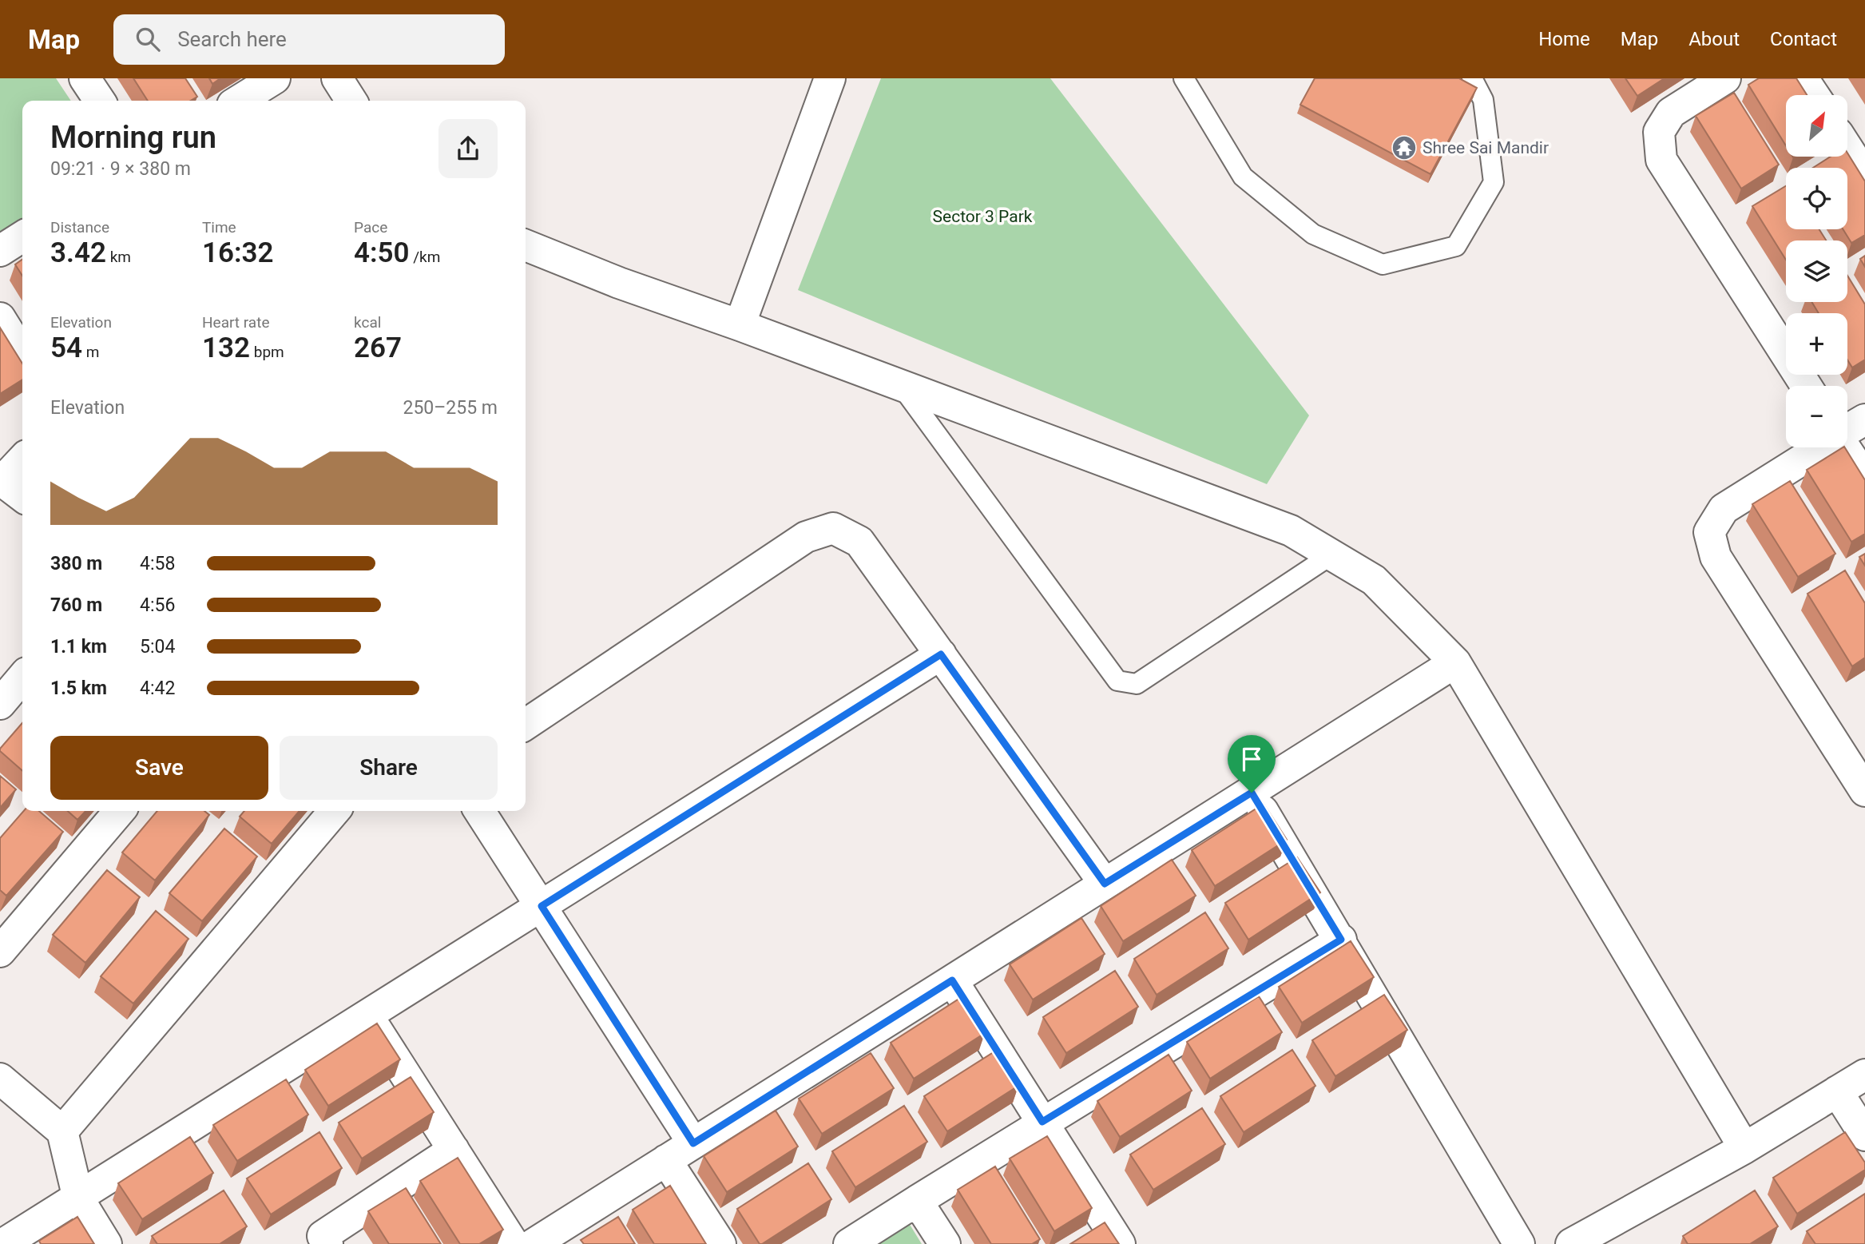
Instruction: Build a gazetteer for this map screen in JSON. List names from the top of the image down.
{
  "parks": ["Sector 3 Park"],
  "places": {
    "temple": ["Shree Sai Mandir"]
  },
  "north": "top right",
  "page": {
    "header": "Map",
    "search": "Search here",
    "nav": [
      "Home",
      "Map",
      "About",
      "Contact"
    ],
    "map_buttons": ["+", "−"],
    "heading": ["Morning run", "09:21 · 9 × 380 m"],
    "stats": [
      ["Distance", "3.42 km"],
      ["Time", "16:32"],
      ["Pace", "4:50 /km"],
      ["Elevation", "54 m"],
      ["Heart rate", "132 bpm"],
      ["kcal", "267"]
    ],
    "chart": ["Elevation", "250–255 m"],
    "list": [
      {
        "name": "380 m",
        "note": "4:58"
      },
      {
        "name": "760 m",
        "note": "4:56"
      },
      {
        "name": "1.1 km",
        "note": "5:04"
      },
      {
        "name": "1.5 km",
        "note": "4:42"
      }
    ],
    "buttons": ["Save", "Share"]
  }
}
